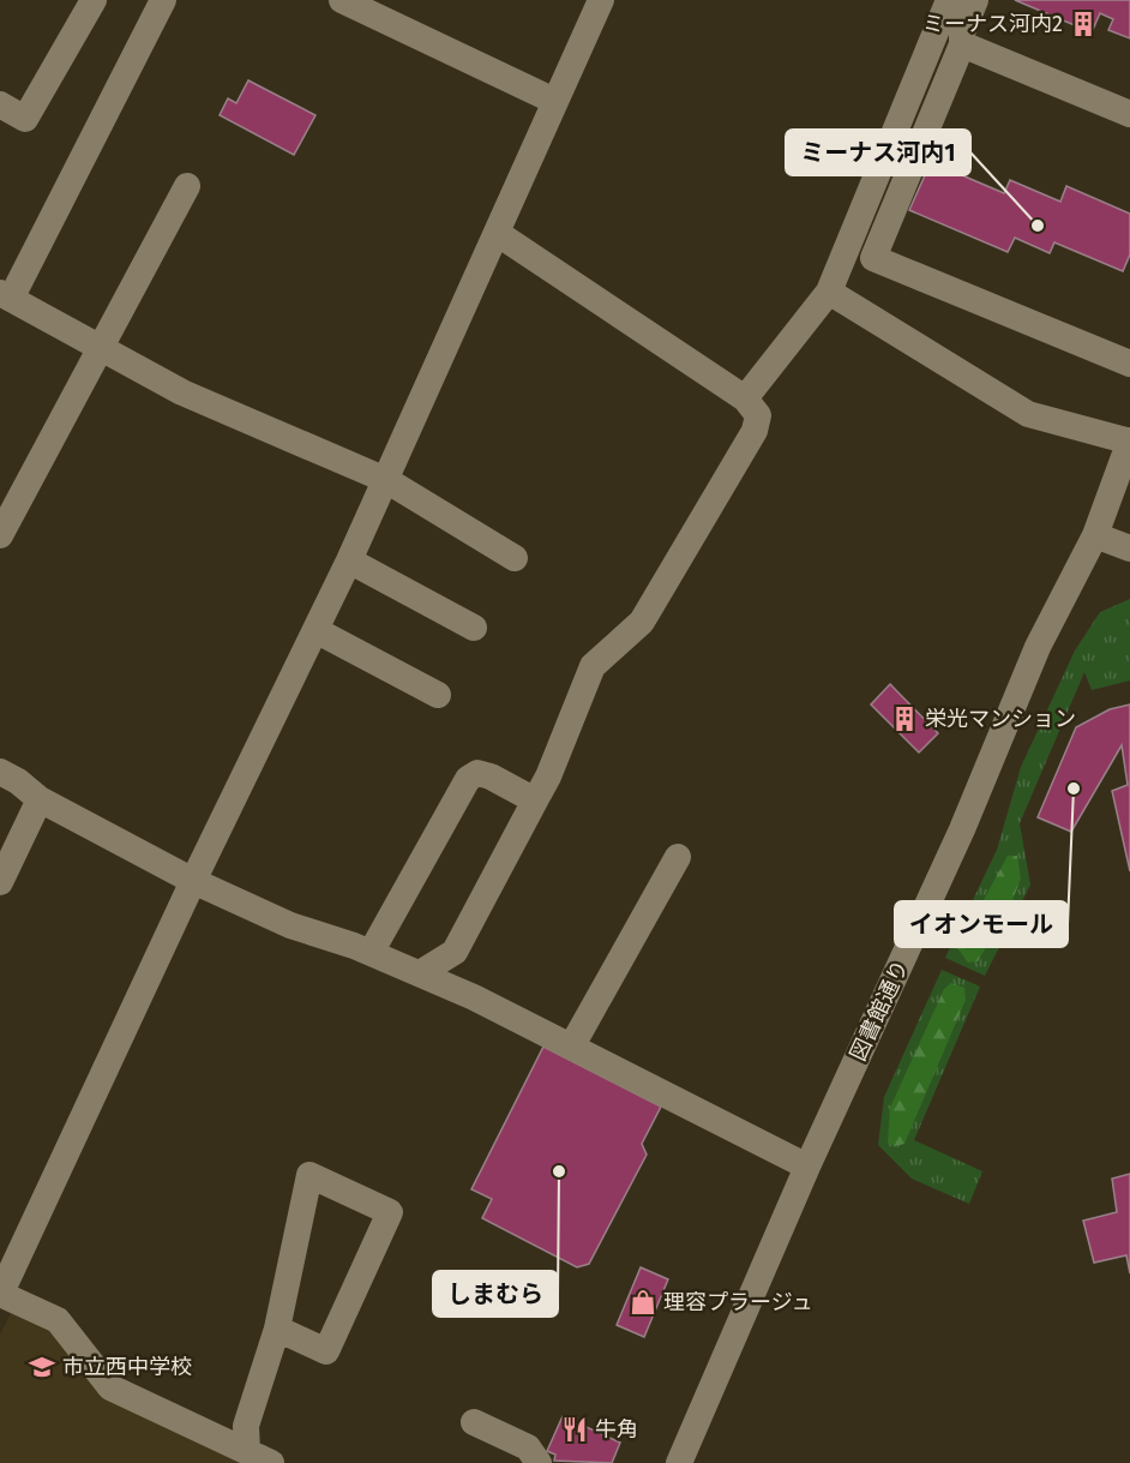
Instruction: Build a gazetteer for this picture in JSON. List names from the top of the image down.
{
  "streets": {
    "street": ["図書館通り"]
  },
  "places": {
    "building": ["ミーナス河内2", "栄光マンション"],
    "other": ["ミーナス河内1", "イオンモール", "しまむら"],
    "shop": ["理容プラージュ"],
    "school or university": ["市立西中学校"],
    "restaurant": ["牛角"]
  }
}
